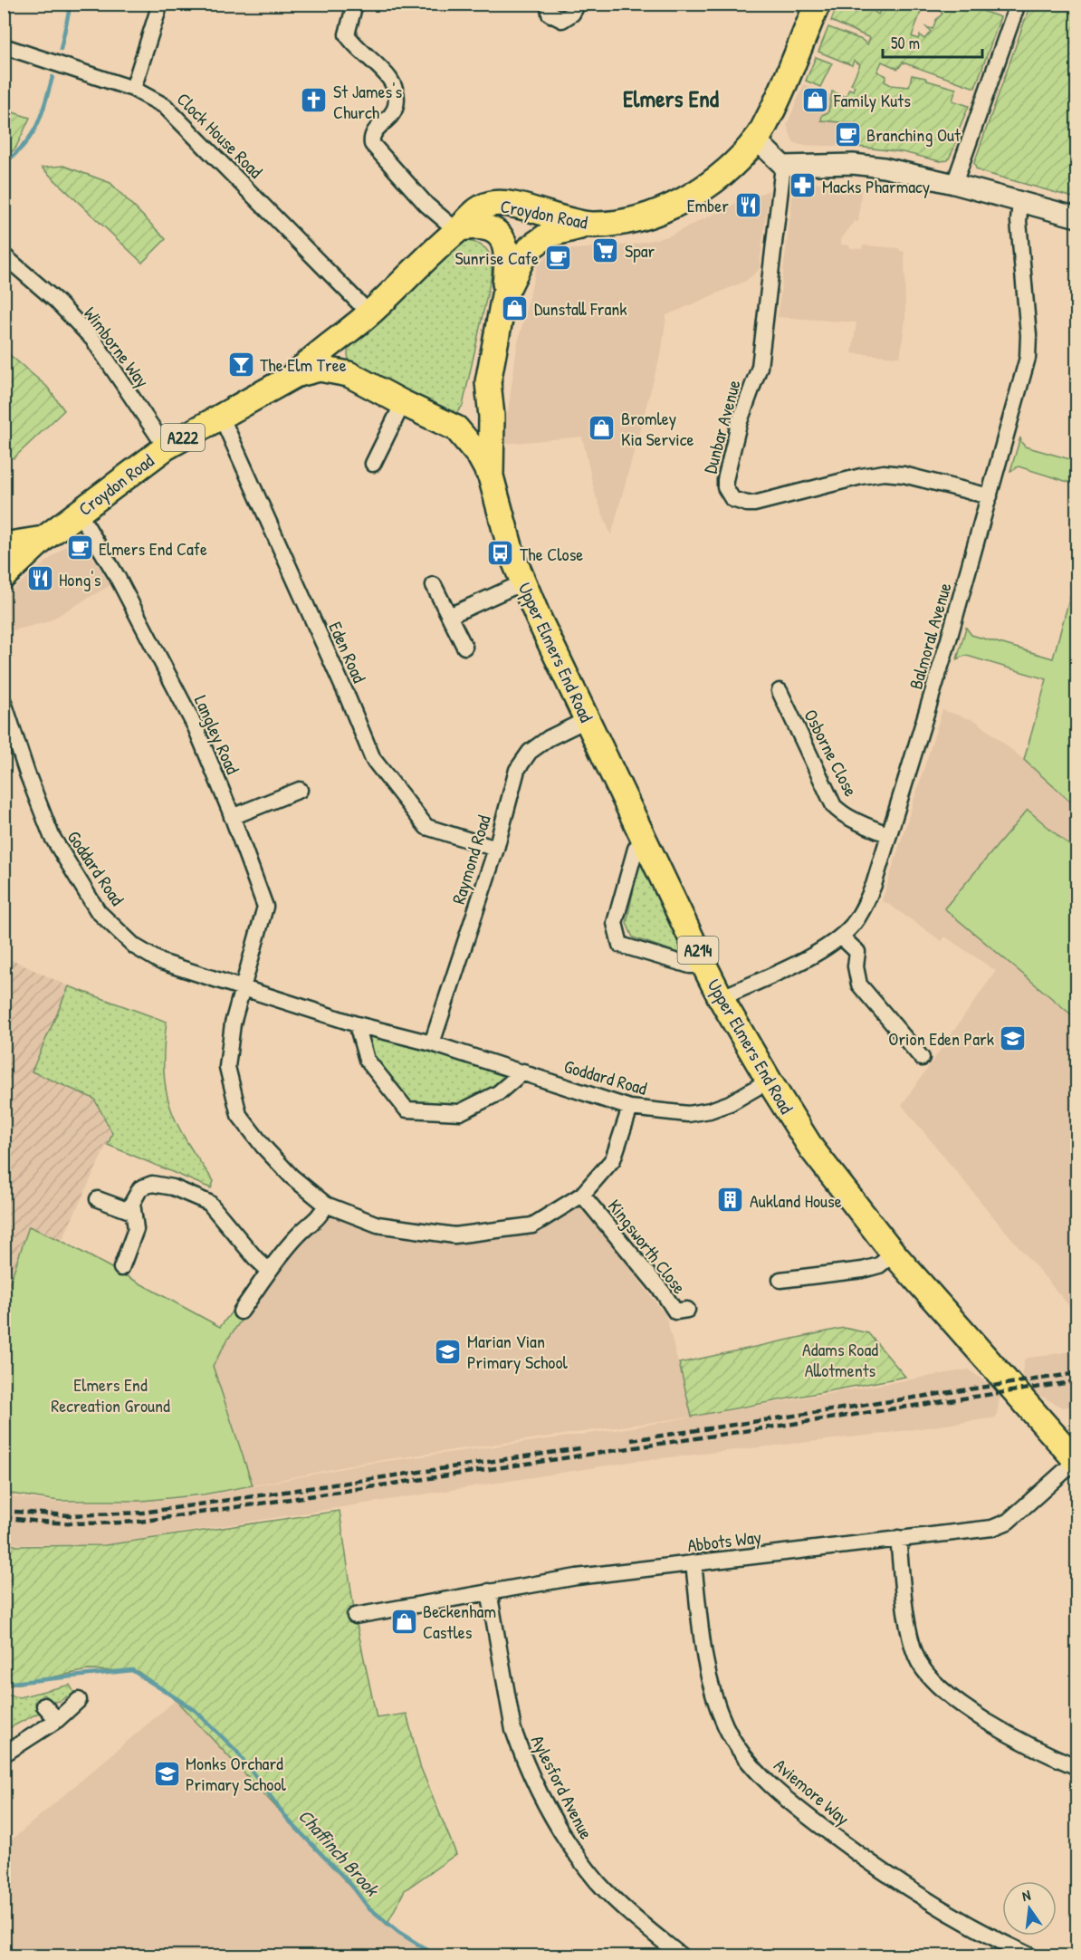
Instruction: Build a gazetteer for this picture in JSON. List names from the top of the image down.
{
  "streets": {
    "main road": [
      "Croydon Road",
      "A222",
      "Upper Elmers End Road",
      "A214"
    ],
    "street": [
      "Clock House Road",
      "Wimborne Way",
      "Dunbar Avenue",
      "Balmoral Avenue",
      "Eden Road",
      "Langley Road",
      "Osborne Close",
      "Raymond Road",
      "Goddard Road",
      "Kingsworth Close",
      "Abbots Way",
      "Aylesford Avenue",
      "Aviemore Way"
    ]
  },
  "crossings": [
    ["Clock House Road", "Croydon Road"],
    ["Croydon Road", "Wimborne Way"],
    ["Croydon Road", "Eden Road"],
    ["Croydon Road", "Langley Road"],
    ["Dunbar Avenue", "Balmoral Avenue"],
    ["Balmoral Avenue", "Upper Elmers End Road"],
    ["Balmoral Avenue", "Osborne Close"],
    ["Eden Road", "Raymond Road"],
    ["Upper Elmers End Road", "Raymond Road"],
    ["Upper Elmers End Road", "Goddard Road"],
    ["Upper Elmers End Road", "Abbots Way"],
    ["Langley Road", "Goddard Road"],
    ["Langley Road", "Kingsworth Close"],
    ["Raymond Road", "Goddard Road"],
    ["Abbots Way", "Aylesford Avenue"],
    ["Abbots Way", "Aviemore Way"]
  ],
  "districts": ["Elmers End"],
  "water": ["Chaffinch Brook"],
  "parks": ["Adams Road Allotments", "Elmers End Recreation Ground"],
  "places": {
    "shop": [
      "Family Kuts",
      "Dunstall Frank",
      "Bromley Kia Service",
      "Beckenham Castles"
    ],
    "church": ["St James's Church"],
    "cafe": ["Branching Out", "Sunrise Cafe", "Elmers End Cafe"],
    "pharmacy": ["Macks Pharmacy"],
    "restaurant": ["Ember", "Hong's"],
    "supermarket": ["Spar"],
    "bar": ["The Elm Tree"],
    "bus stop": ["The Close"],
    "school or university": ["Orion Eden Park", "Marian Vian Primary School", "Monks Orchard Primary School"],
    "building": ["Aukland House"]
  },
  "scale_bar": "50 m",
  "north": "top"
}
